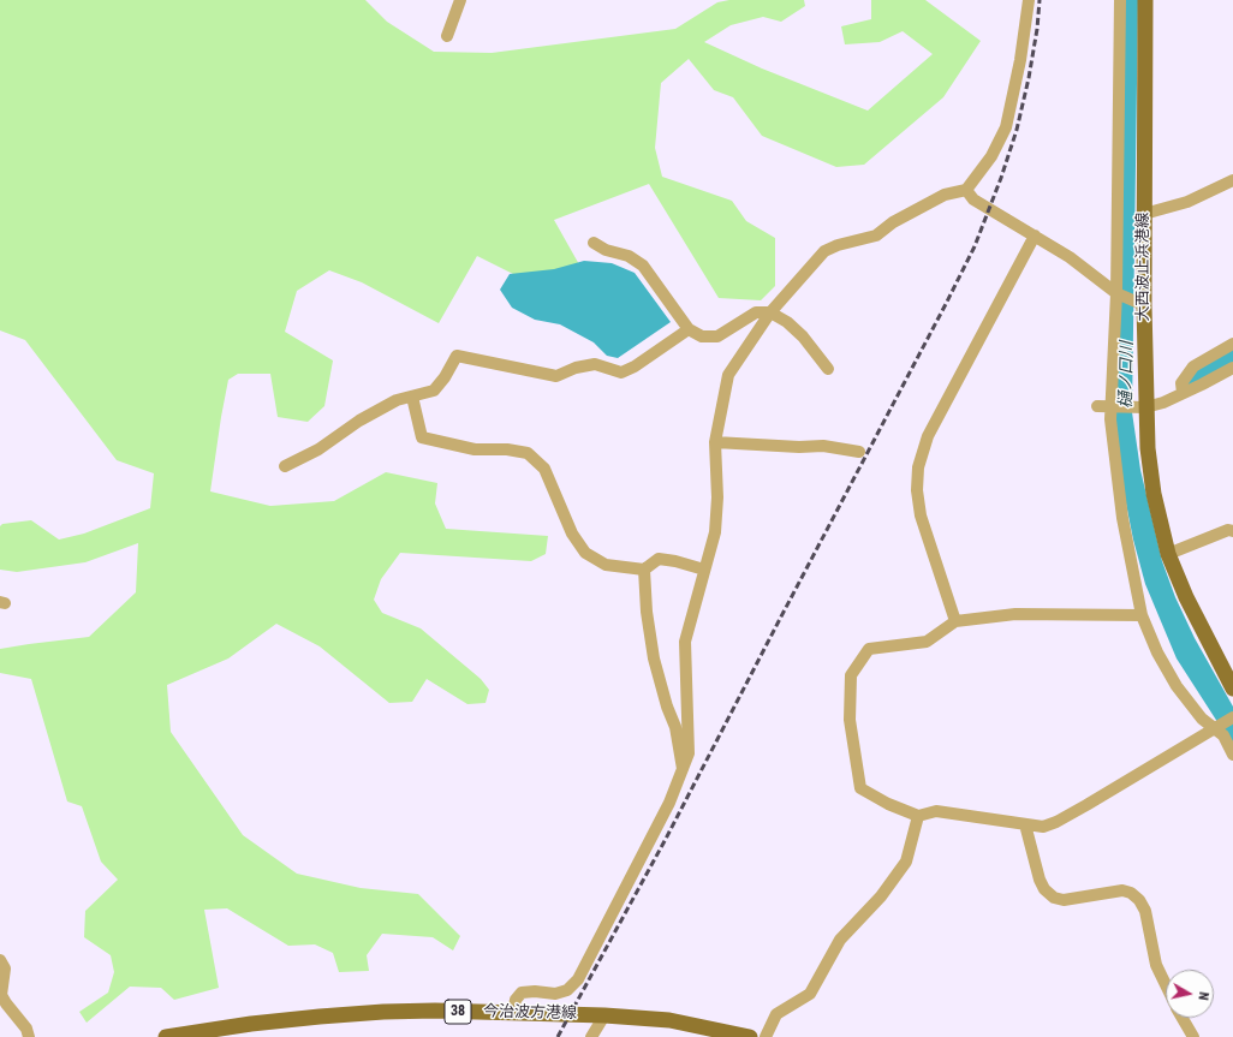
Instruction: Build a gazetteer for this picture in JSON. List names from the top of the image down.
{
  "streets": {
    "main road": ["大西波止浜港線", "38", "今治波方港線"]
  },
  "water": ["樋ノ口川"],
  "north": "right"
}
